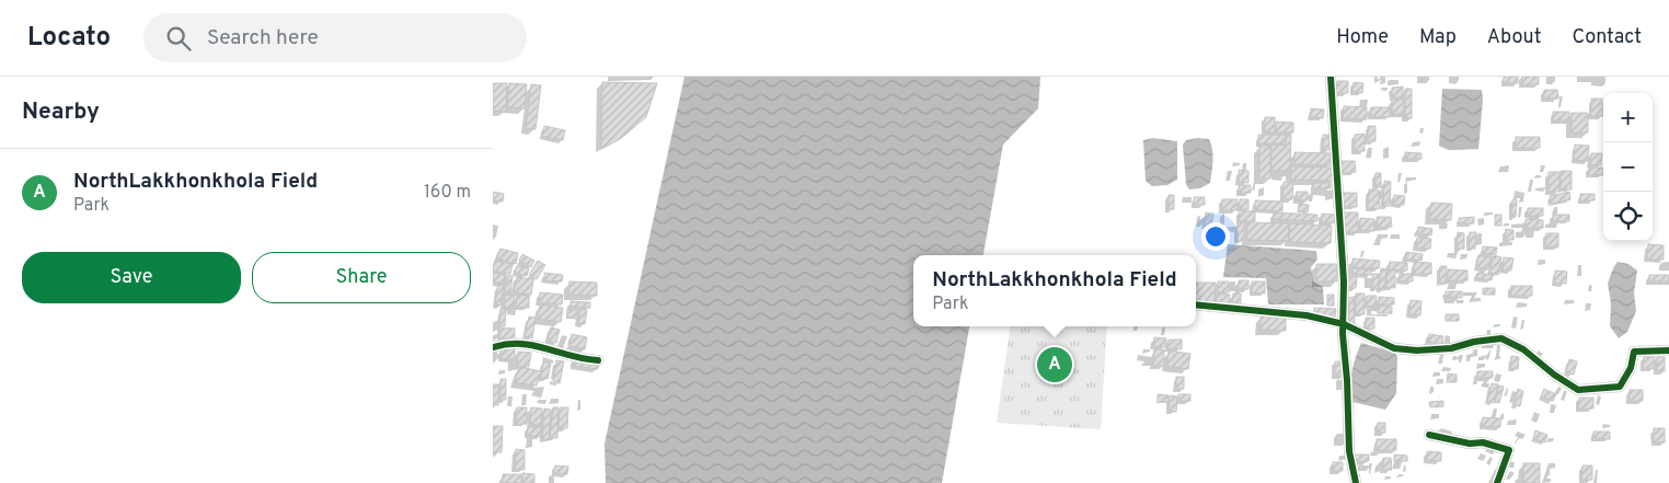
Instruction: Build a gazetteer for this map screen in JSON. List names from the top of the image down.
{
  "page": {
    "header": "Locato",
    "search": "Search here",
    "nav": [
      "Home",
      "Map",
      "About",
      "Contact"
    ],
    "heading": "Nearby",
    "map_buttons": ["+", "−"],
    "list": [
      {
        "mark": "A",
        "name": "NorthLakkhonkhola Field",
        "note": "Park",
        "value": "160 m"
      }
    ],
    "buttons": ["Save", "Share"],
    "popup": ["NorthLakkhonkhola Field", "Park"],
    "pins": "A"
  }
}
